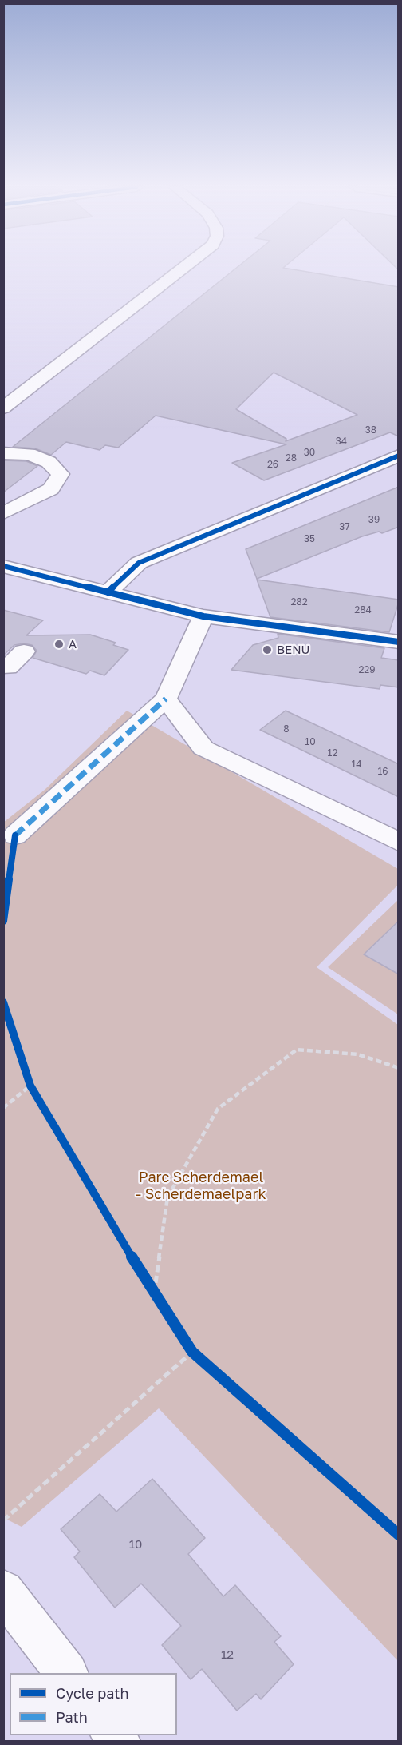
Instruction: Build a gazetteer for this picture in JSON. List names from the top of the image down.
{
  "parks": ["Parc Scherdemael - Scherdemaelpark"],
  "places": ["A", "BENU"],
  "house_numbers": [
    "38",
    "34",
    "30",
    "28",
    "26",
    "39",
    "37",
    "35",
    "282",
    "284",
    "229",
    "8",
    "10",
    "12",
    "14",
    "16",
    "10",
    "12"
  ],
  "legend": ["Cycle path", "Path"]
}
